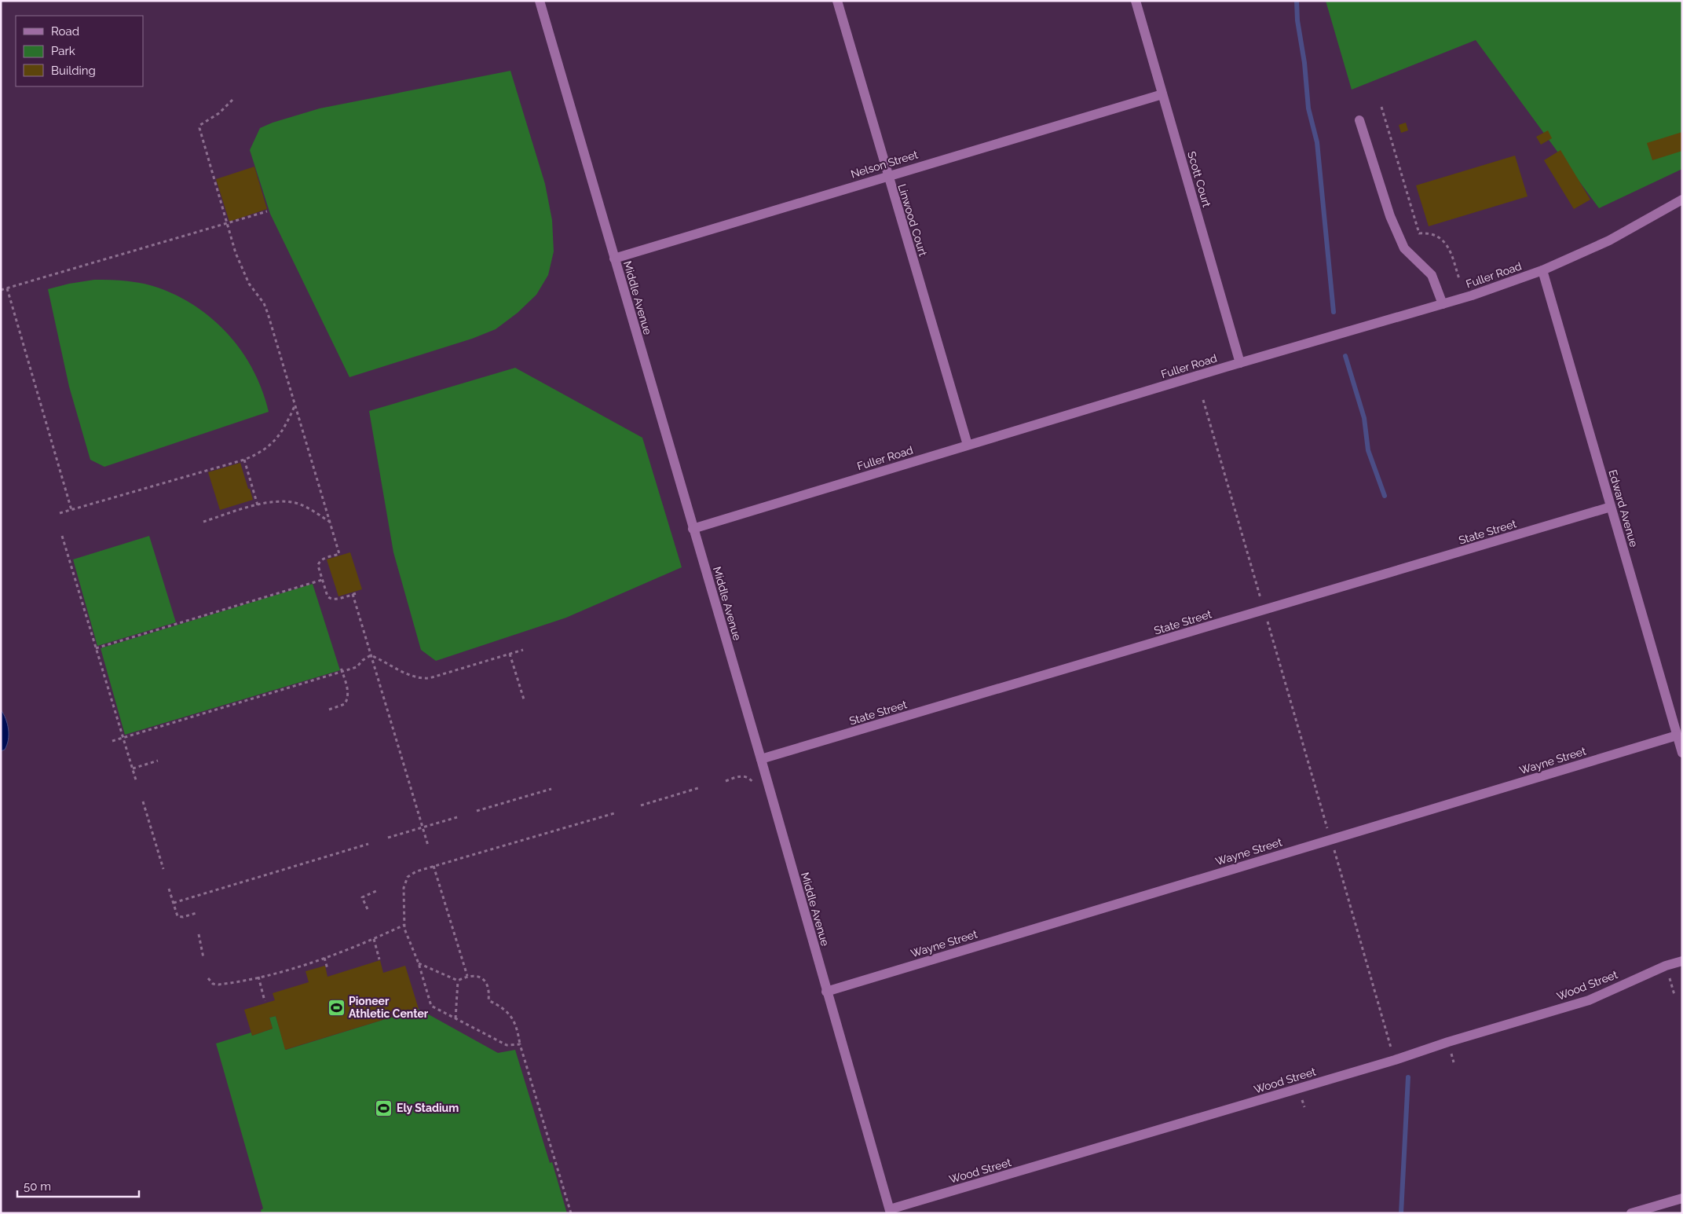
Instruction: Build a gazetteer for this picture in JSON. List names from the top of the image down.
{
  "streets": {
    "street": [
      "Nelson Street",
      "Scott Court",
      "Linwood Court",
      "Fuller Road",
      "Middle Avenue",
      "Edward Avenue",
      "State Street",
      "Wayne Street",
      "Wood Street"
    ]
  },
  "crossings": [
    ["Nelson Street", "Scott Court"],
    ["Nelson Street", "Linwood Court"],
    ["Nelson Street", "Middle Avenue"],
    ["Scott Court", "Fuller Road"],
    ["Linwood Court", "Fuller Road"],
    ["Fuller Road", "Middle Avenue"],
    ["Fuller Road", "Edward Avenue"],
    ["Middle Avenue", "State Street"],
    ["Middle Avenue", "Wayne Street"],
    ["Middle Avenue", "Wood Street"],
    ["Edward Avenue", "State Street"],
    ["Edward Avenue", "Wayne Street"]
  ],
  "places": {
    "sports": ["Pioneer Athletic Center", "Ely Stadium"]
  },
  "legend": ["Road", "Park", "Building"],
  "scale_bar": "50 m"
}
